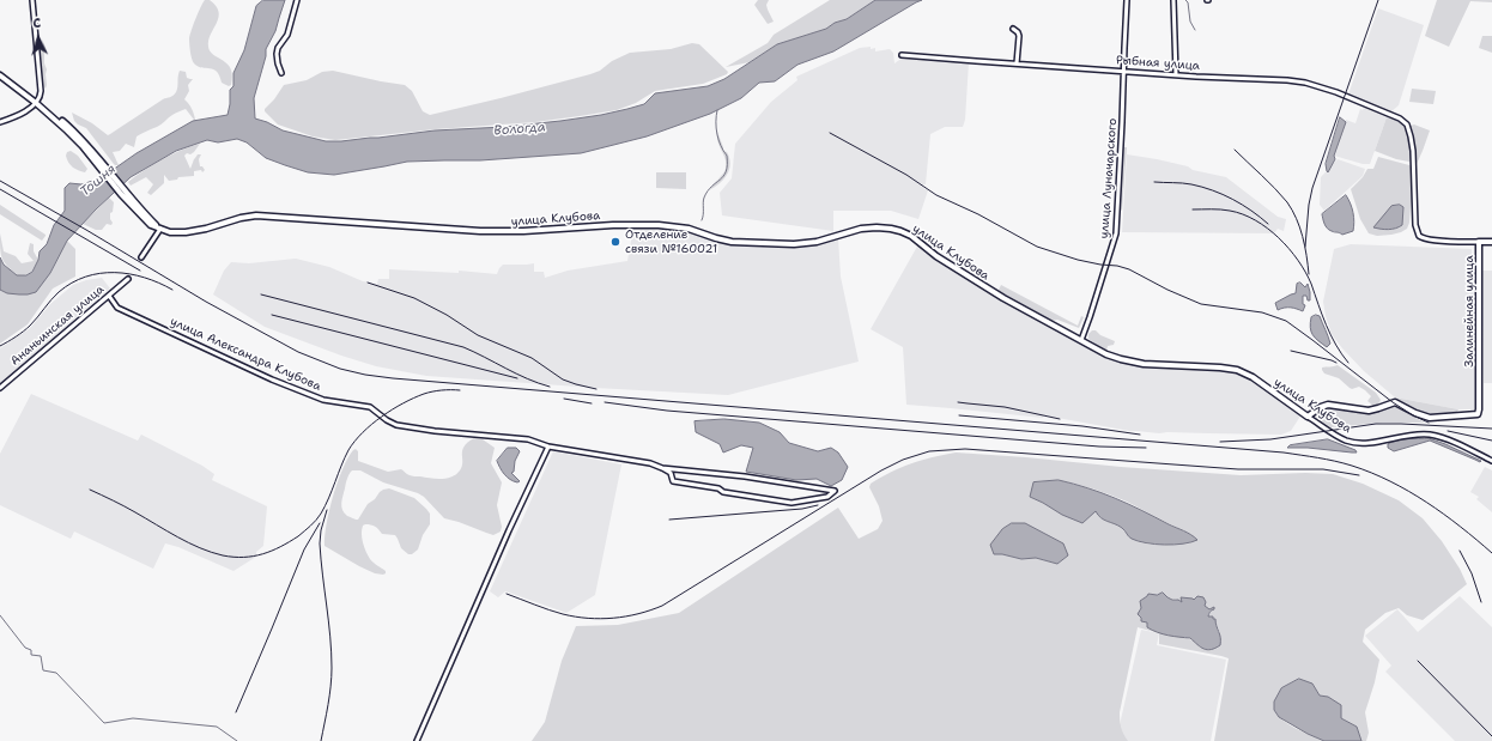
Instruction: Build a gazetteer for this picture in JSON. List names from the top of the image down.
{
  "streets": {
    "main road": ["улица Клубова", "Залинейная улица"],
    "street": [
      "Рыбная улица",
      "улица Луначарского",
      "Ананьинская улица",
      "улица Александра Клубова"
    ]
  },
  "crossings": [
    ["Рыбная улица", "улица Луначарского"],
    ["Рыбная улица", "Залинейная улица"],
    ["улица Луначарского", "улица Клубова"],
    ["улица Клубова", "Залинейная улица"],
    ["Ананьинская улица", "улица Александра Клубова"]
  ],
  "water": ["Вологда", "Тошня"],
  "places": ["Отделение связи №160021"],
  "north": "top"
}
